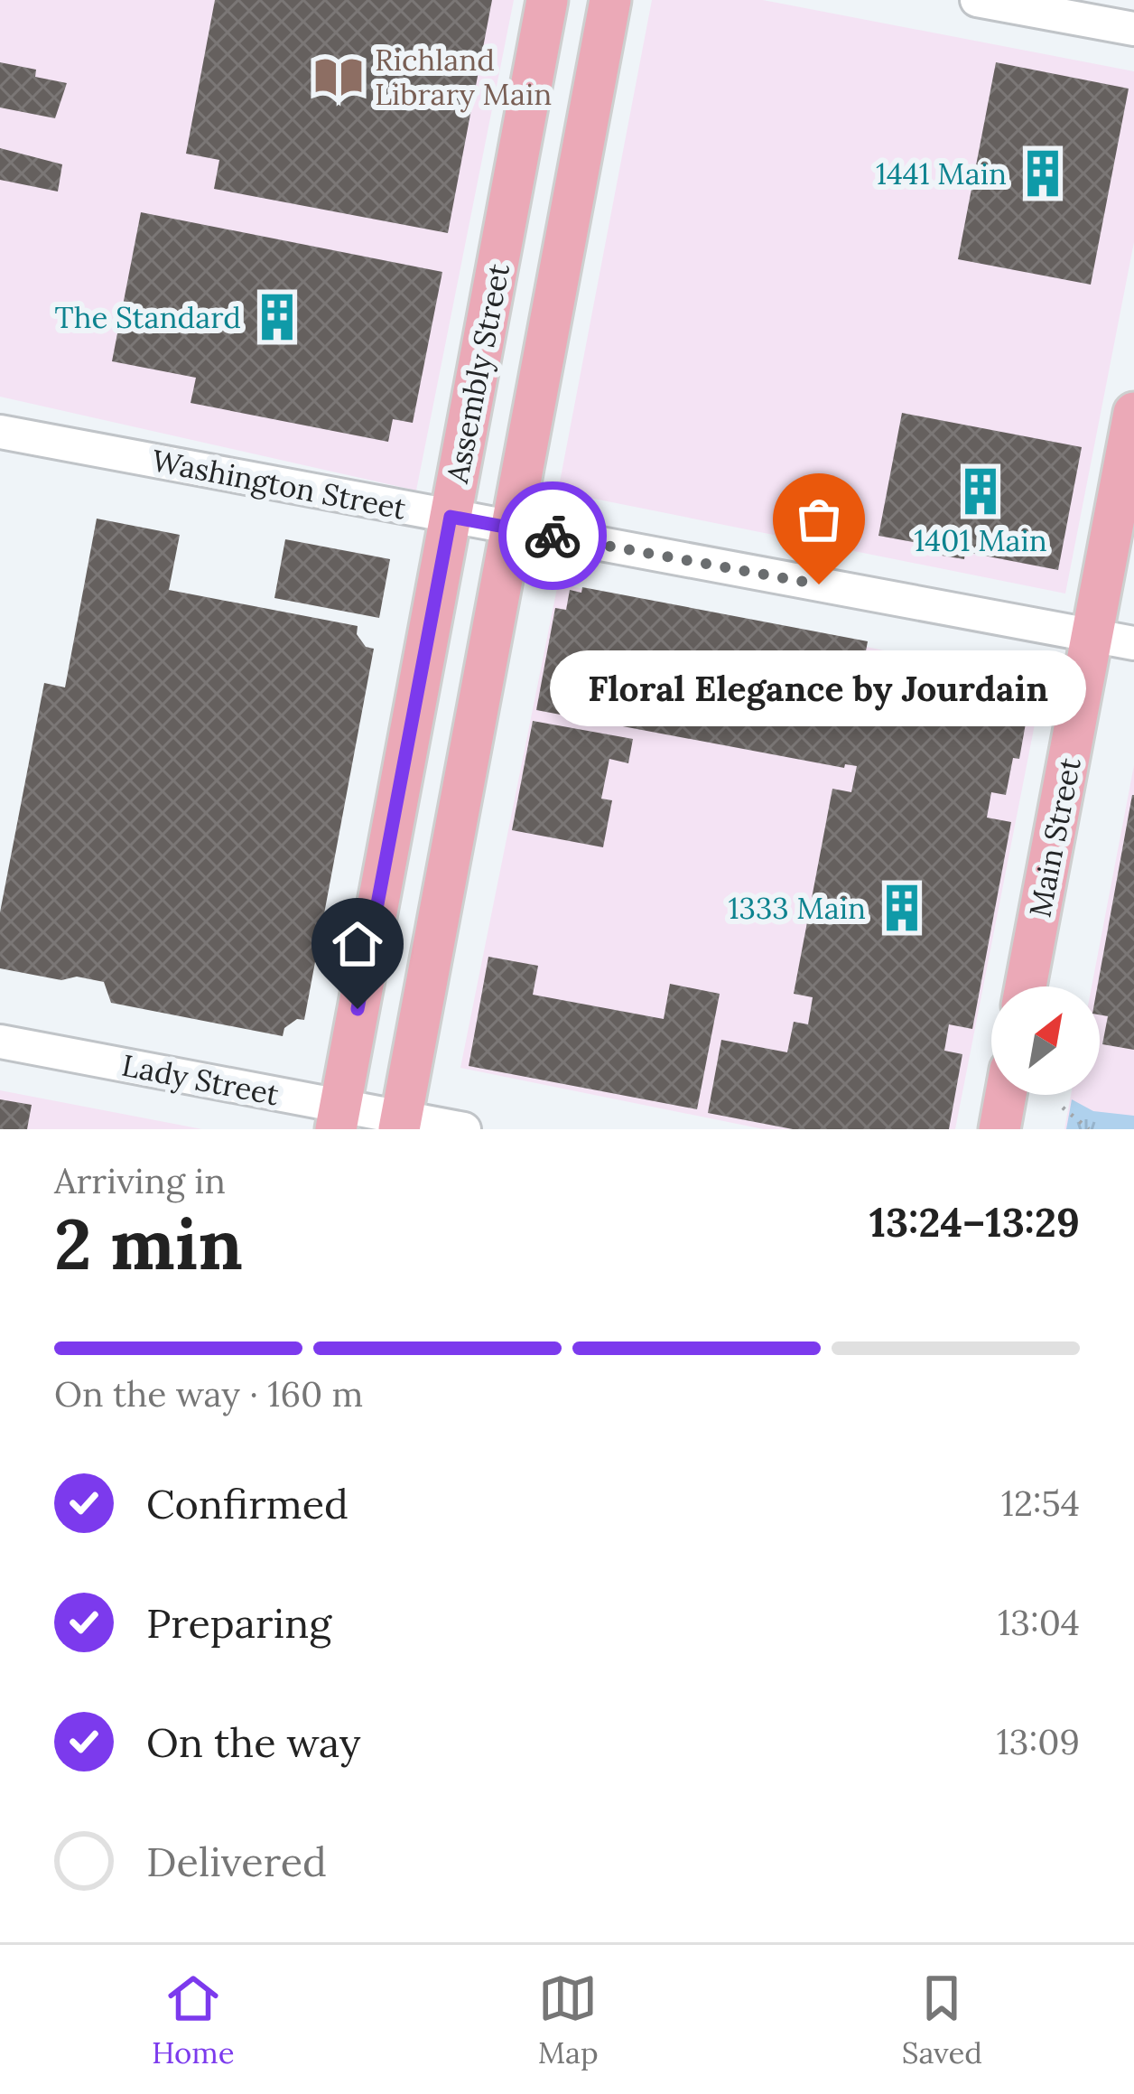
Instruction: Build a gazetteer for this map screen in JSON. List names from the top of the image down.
{
  "streets": {
    "main road": ["Assembly Street", "Main Street"],
    "street": ["Washington Street", "Lady Street"]
  },
  "crossings": [
    ["Assembly Street", "Washington Street"],
    ["Assembly Street", "Lady Street"],
    ["Washington Street", "Main Street"]
  ],
  "places": {
    "library": ["Richland Library Main"],
    "building": [
      "1441 Main",
      "The Standard",
      "1401 Main",
      "1333 Main"
    ],
    "other": ["Floral Elegance by Jourdain"]
  },
  "north": "top right",
  "page": {
    "bubble": "Floral Elegance by Jourdain",
    "heading": ["2 min", "Arriving in", "13:24–13:29"],
    "bar": "On the way · 160 m",
    "list": [
      ["Confirmed", "12:54"],
      ["Preparing", "13:04"],
      ["On the way", "13:09"],
      "Delivered"
    ],
    "tabs": ["Home", "Map", "Saved"]
  }
}
